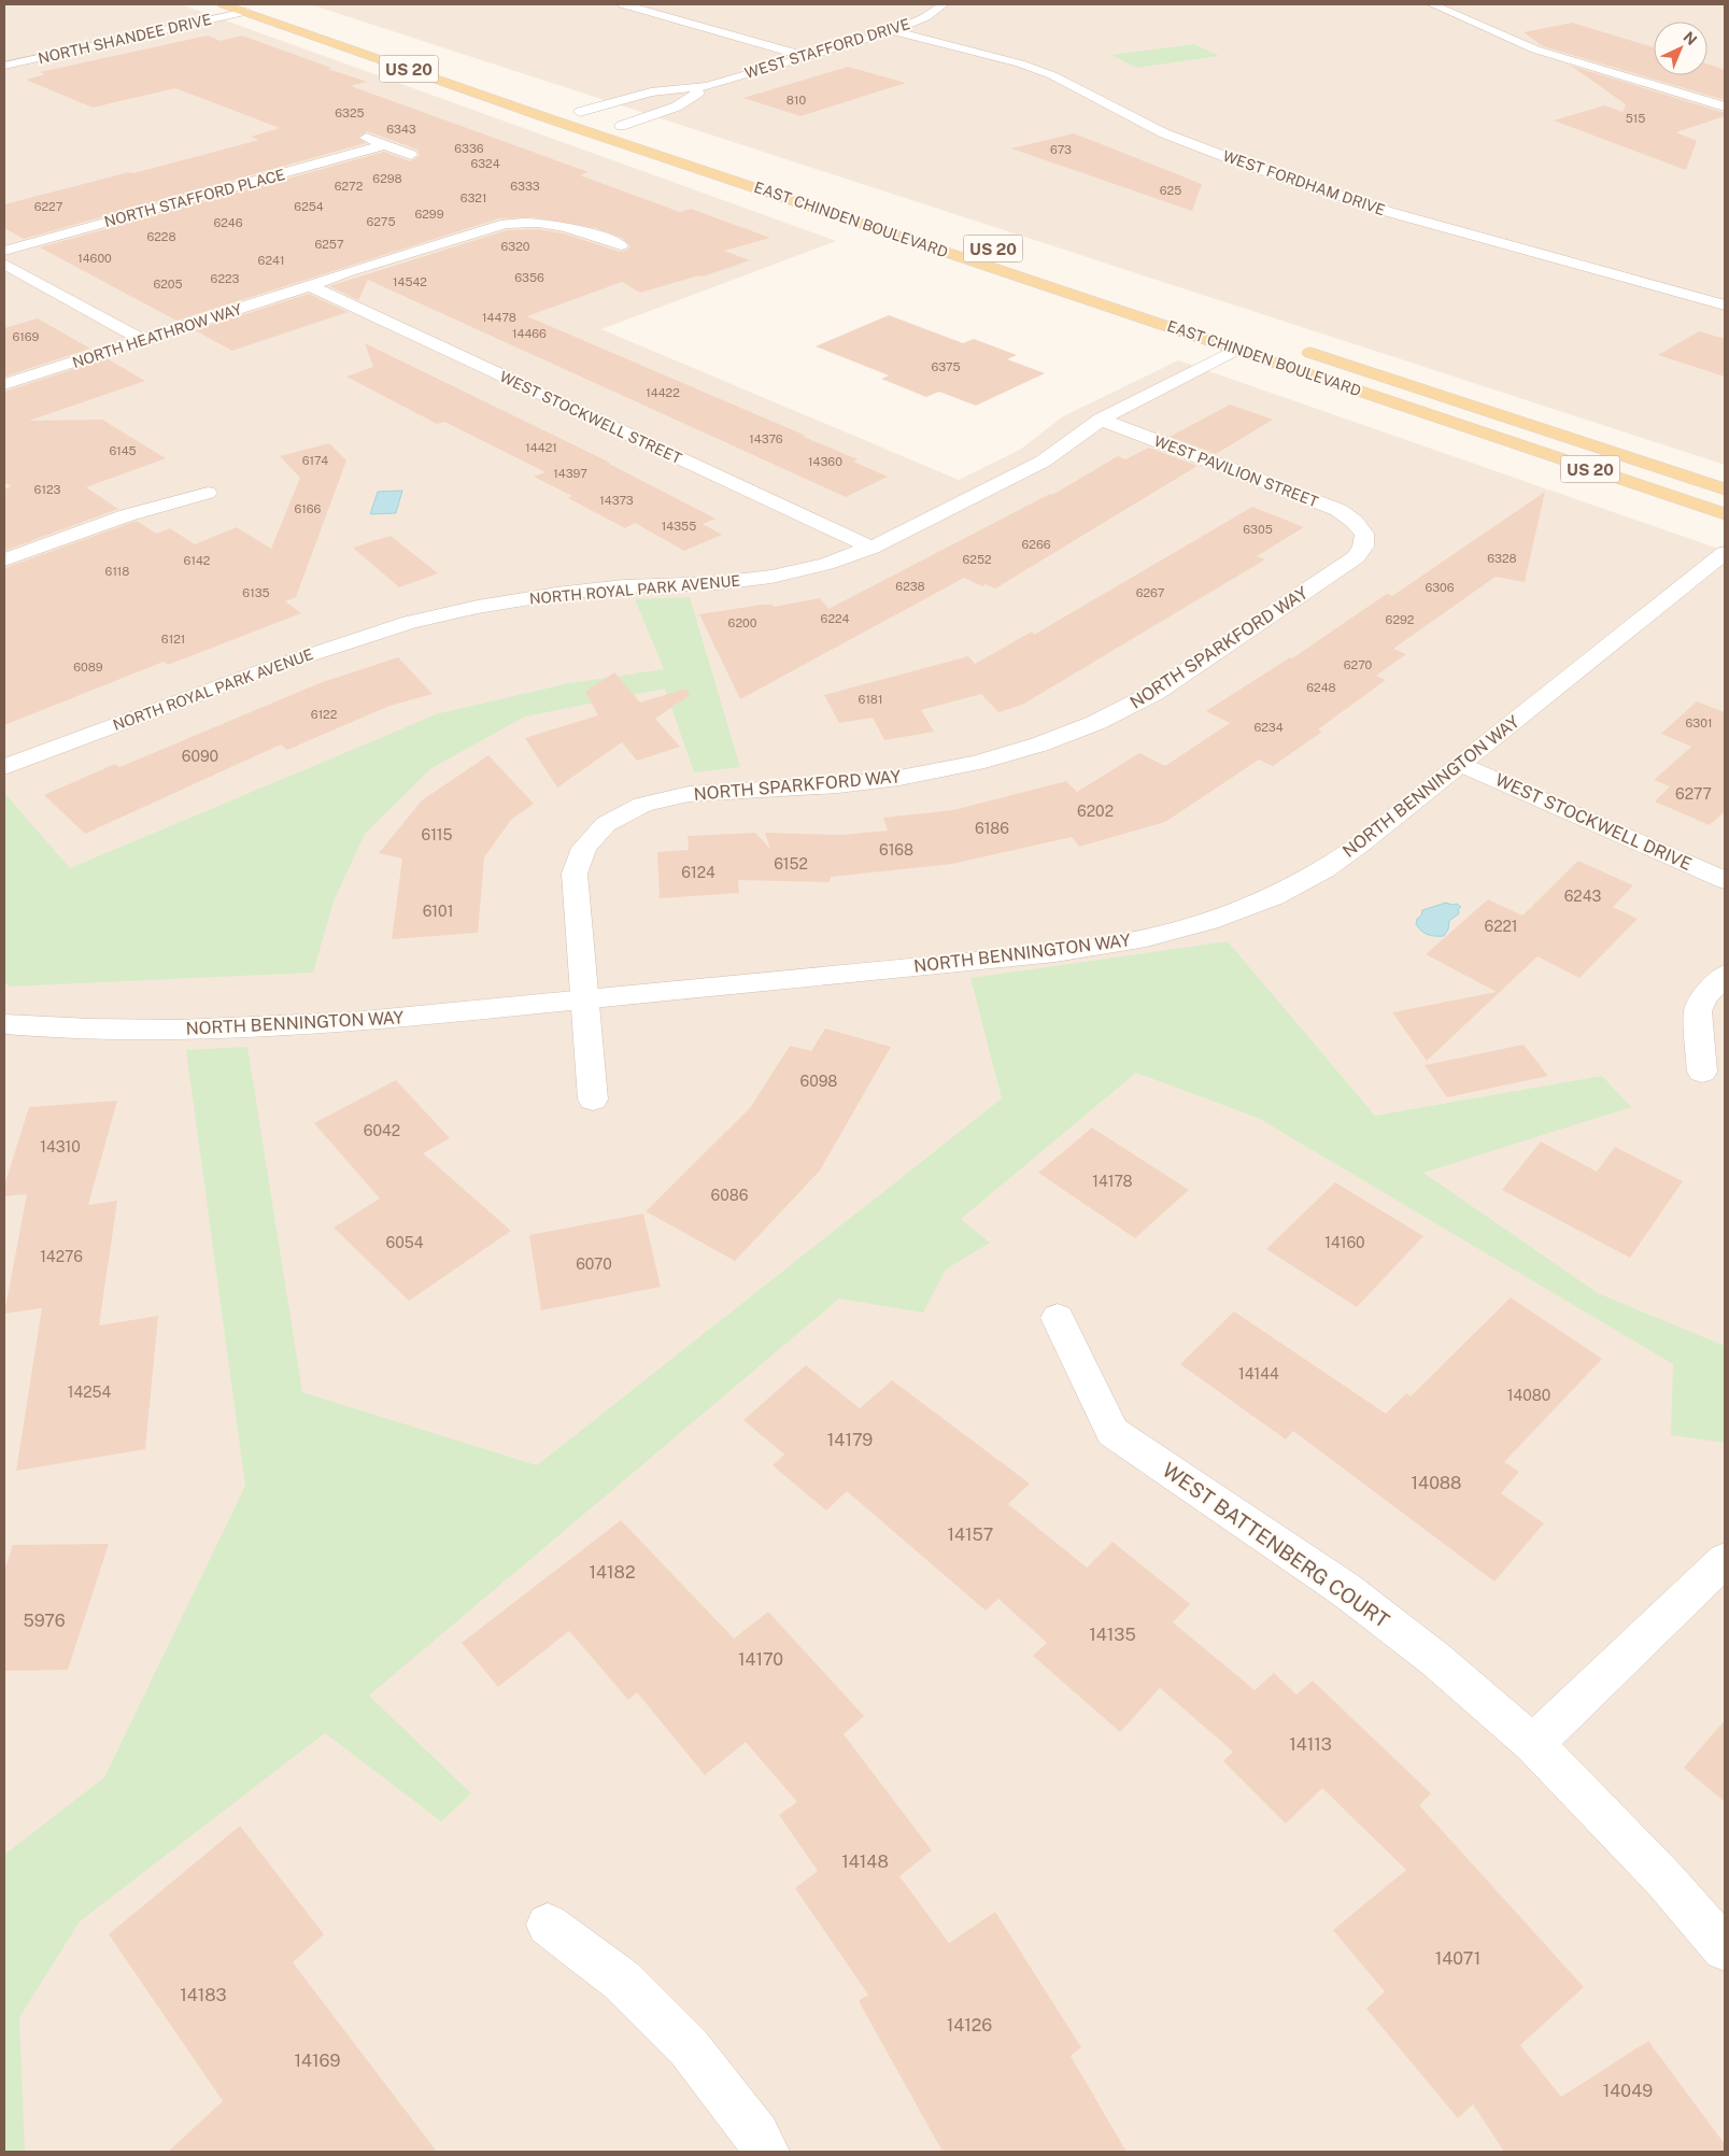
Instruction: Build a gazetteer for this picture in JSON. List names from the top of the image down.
{
  "streets": {
    "main road": ["US 20", "EAST CHINDEN BOULEVARD"],
    "street": [
      "NORTH SHANDEE DRIVE",
      "WEST STAFFORD DRIVE",
      "WEST FORDHAM DRIVE",
      "NORTH STAFFORD PLACE",
      "NORTH HEATHROW WAY",
      "WEST STOCKWELL STREET",
      "WEST PAVILION STREET",
      "NORTH ROYAL PARK AVENUE",
      "NORTH SPARKFORD WAY",
      "NORTH BENNINGTON WAY",
      "WEST STOCKWELL DRIVE",
      "WEST BATTENBERG COURT"
    ]
  },
  "crossings": [
    ["NORTH SHANDEE DRIVE", "EAST CHINDEN BOULEVARD"],
    ["WEST STAFFORD DRIVE", "WEST FORDHAM DRIVE"],
    ["EAST CHINDEN BOULEVARD", "NORTH ROYAL PARK AVENUE"],
    ["NORTH HEATHROW WAY", "WEST STOCKWELL STREET"],
    ["WEST STOCKWELL STREET", "NORTH ROYAL PARK AVENUE"],
    ["WEST PAVILION STREET", "NORTH ROYAL PARK AVENUE"],
    ["WEST PAVILION STREET", "NORTH SPARKFORD WAY"],
    ["NORTH SPARKFORD WAY", "NORTH BENNINGTON WAY"],
    ["NORTH BENNINGTON WAY", "WEST STOCKWELL DRIVE"]
  ],
  "house_numbers": [
    "810",
    "6325",
    "515",
    "6343",
    "6336",
    "673",
    "6324",
    "6298",
    "6272",
    "6333",
    "625",
    "6321",
    "6227",
    "6254",
    "6299",
    "6275",
    "6246",
    "6228",
    "6257",
    "6320",
    "14600",
    "6241",
    "6356",
    "6223",
    "14542",
    "6205",
    "14478",
    "14466",
    "6169",
    "6375",
    "14422",
    "14376",
    "14421",
    "6145",
    "6174",
    "14360",
    "14397",
    "6123",
    "14373",
    "6166",
    "14355",
    "6305",
    "6266",
    "6328",
    "6252",
    "6142",
    "6118",
    "6238",
    "6306",
    "6135",
    "6267",
    "6224",
    "6292",
    "6200",
    "6121",
    "6270",
    "6089",
    "6248",
    "6181",
    "6122",
    "6301",
    "6234",
    "6090",
    "6277",
    "6202",
    "6186",
    "6115",
    "6168",
    "6152",
    "6124",
    "6243",
    "6101",
    "6221",
    "6098",
    "6042",
    "14310",
    "14178",
    "6086",
    "6054",
    "14160",
    "14276",
    "6070",
    "14144",
    "14254",
    "14080",
    "14179",
    "14088",
    "14157",
    "14182",
    "5976",
    "14135",
    "14170",
    "14113",
    "14148",
    "14071",
    "14183",
    "14126",
    "14169",
    "14049"
  ],
  "north": "top right"
}
